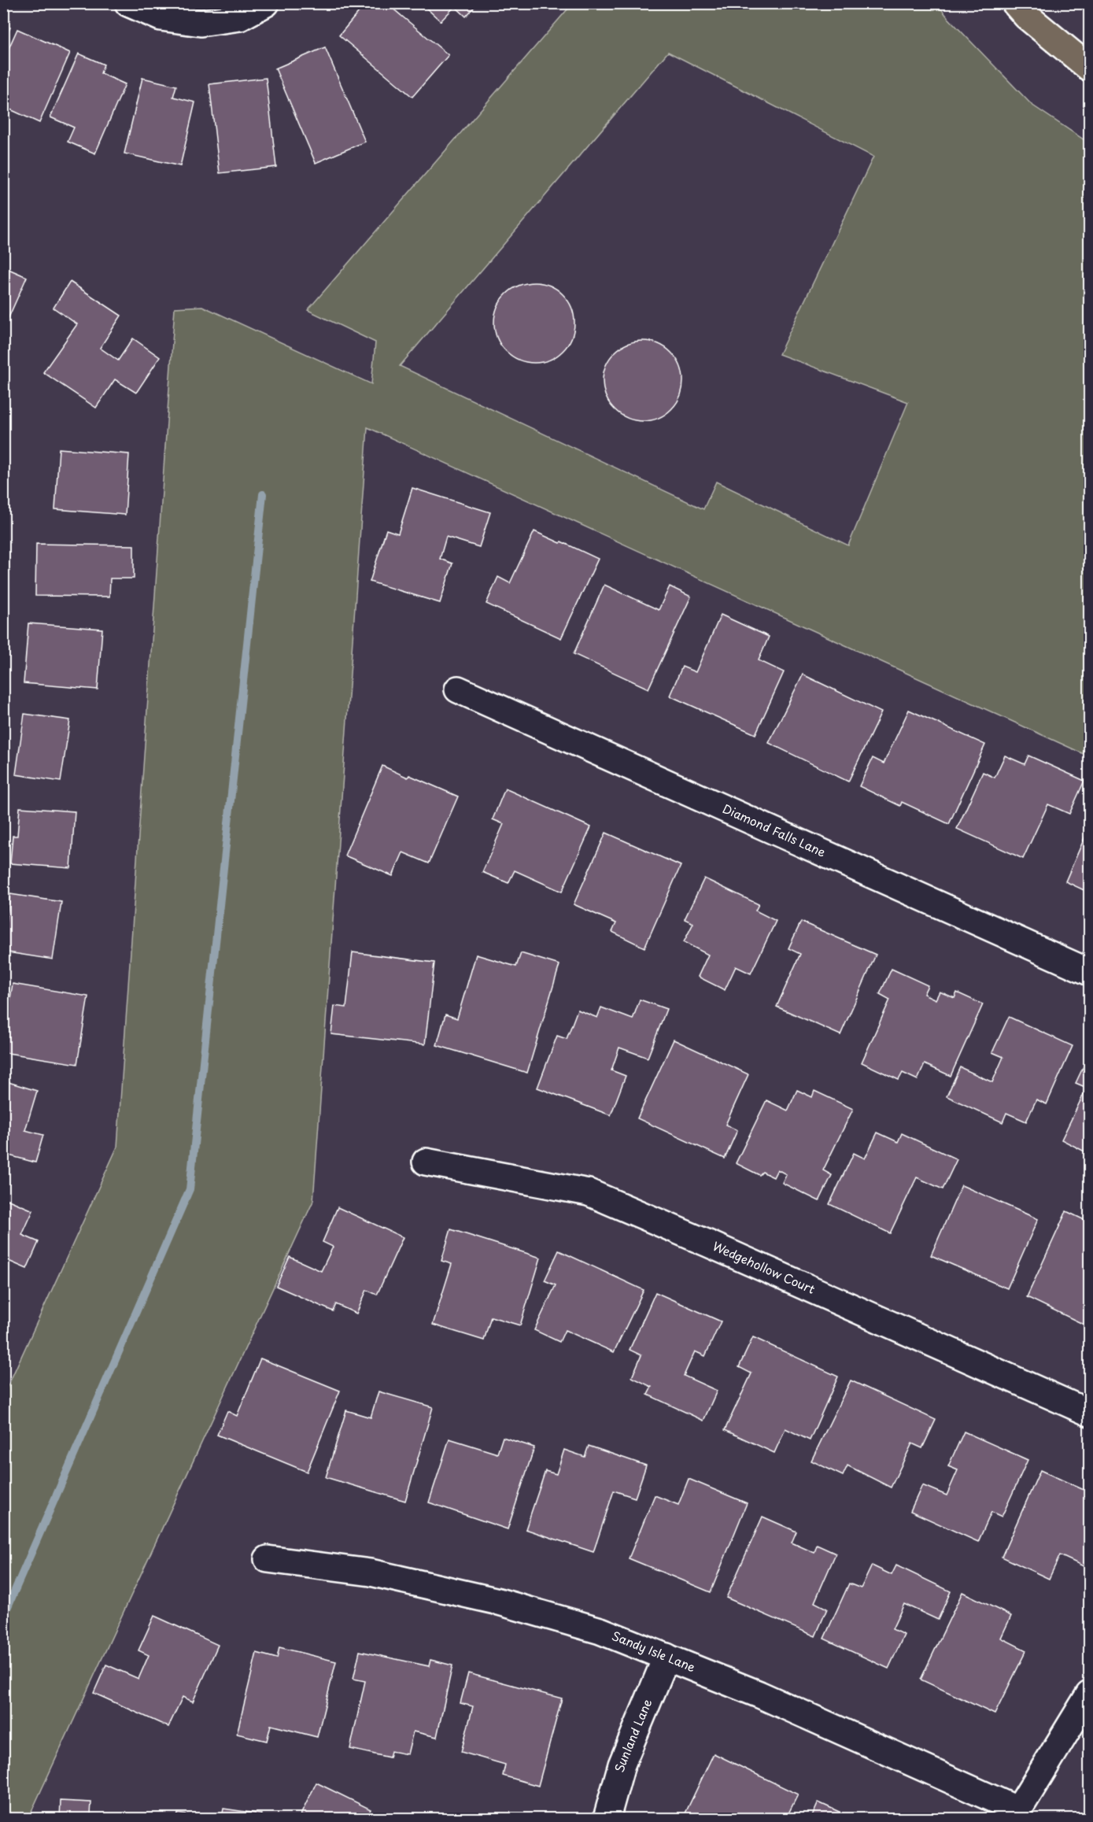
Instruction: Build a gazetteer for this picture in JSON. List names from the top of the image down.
{
  "streets": {
    "street": [
      "Diamond Falls Lane",
      "Wedgehollow Court",
      "Sandy Isle Lane",
      "Sunland Lane"
    ]
  },
  "crossings": [
    ["Sandy Isle Lane", "Sunland Lane"]
  ]
}
